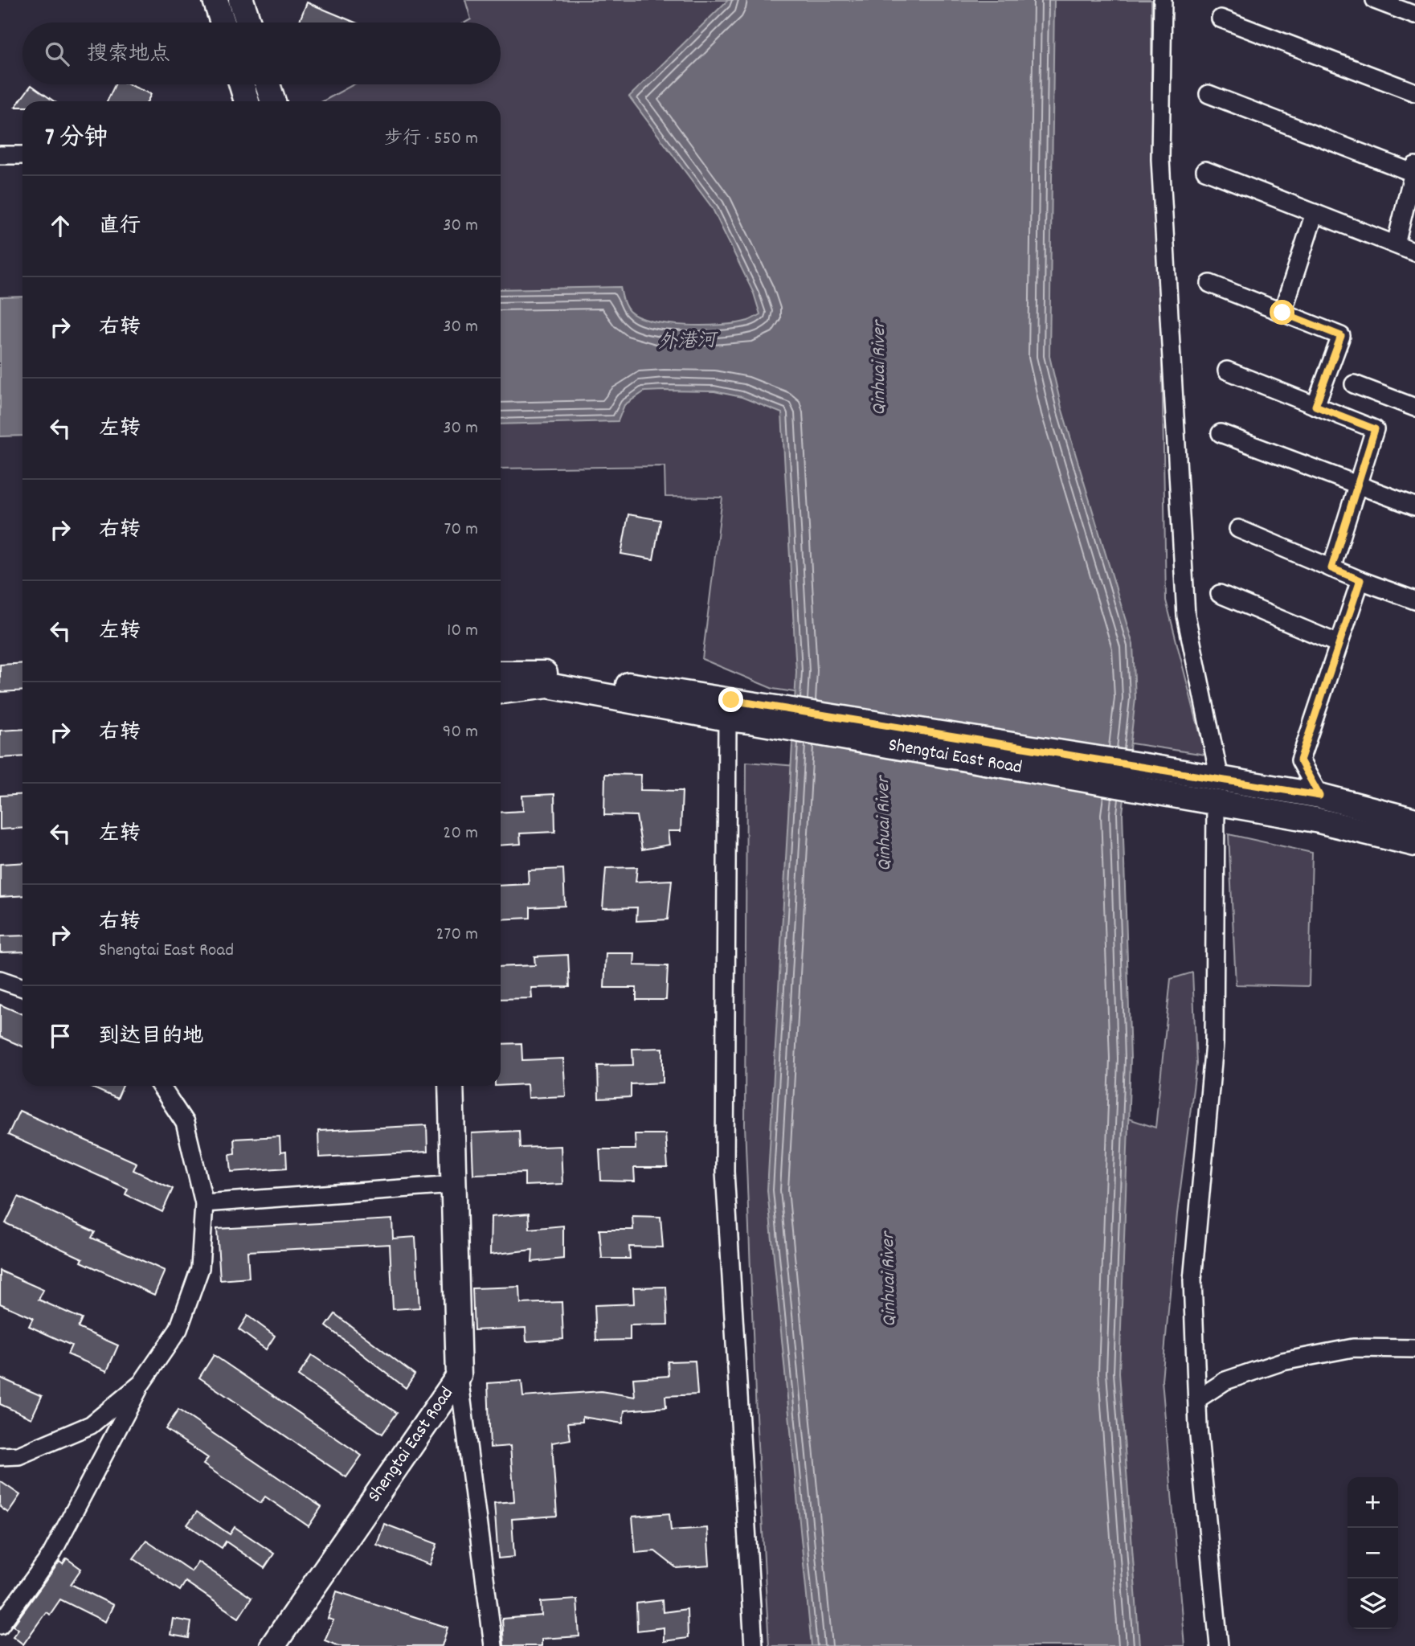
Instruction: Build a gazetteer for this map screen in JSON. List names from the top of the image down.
{
  "streets": {
    "main road": ["Shengtai East Road"]
  },
  "water": ["外港河", "Qinhuai River"],
  "page": {
    "search": "搜索地点",
    "heading": ["7 分钟", "步行 · 550 m"],
    "list": [
      ["直行", "30 m"],
      ["右转", "30 m"],
      ["左转", "30 m"],
      ["右转", "70 m"],
      ["左转", "10 m"],
      ["右转", "90 m"],
      ["左转", "20 m"],
      ["右转", "Shengtai East Road", "270 m"],
      "到达目的地"
    ],
    "map_buttons": ["+", "−"]
  }
}
